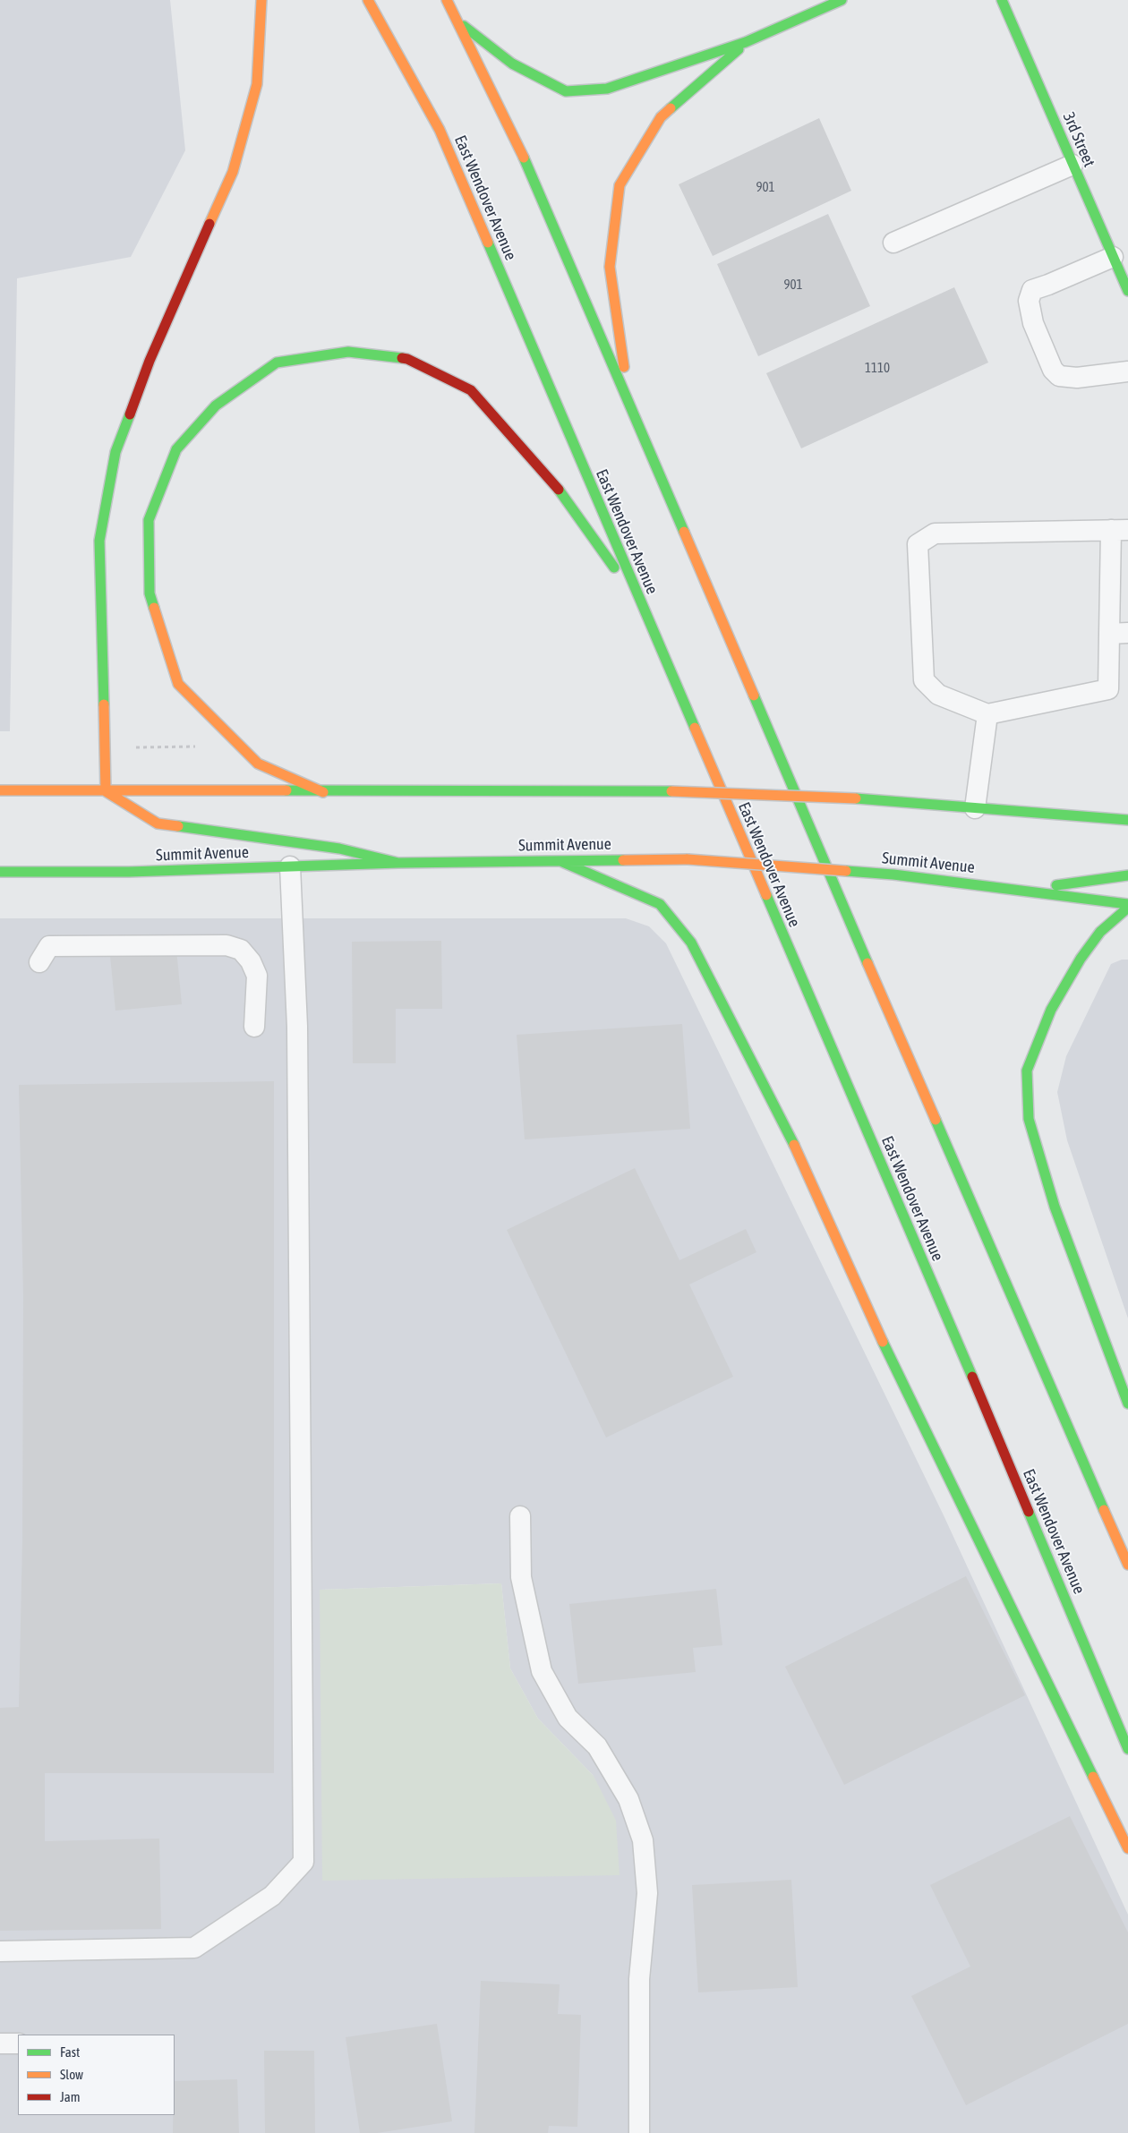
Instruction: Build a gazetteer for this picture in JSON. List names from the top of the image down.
{
  "streets": {
    "main road": ["3rd Street", "East Wendover Avenue", "Summit Avenue"]
  },
  "house_numbers": ["901", "901", "1110"],
  "legend": ["Fast", "Slow", "Jam"]
}
